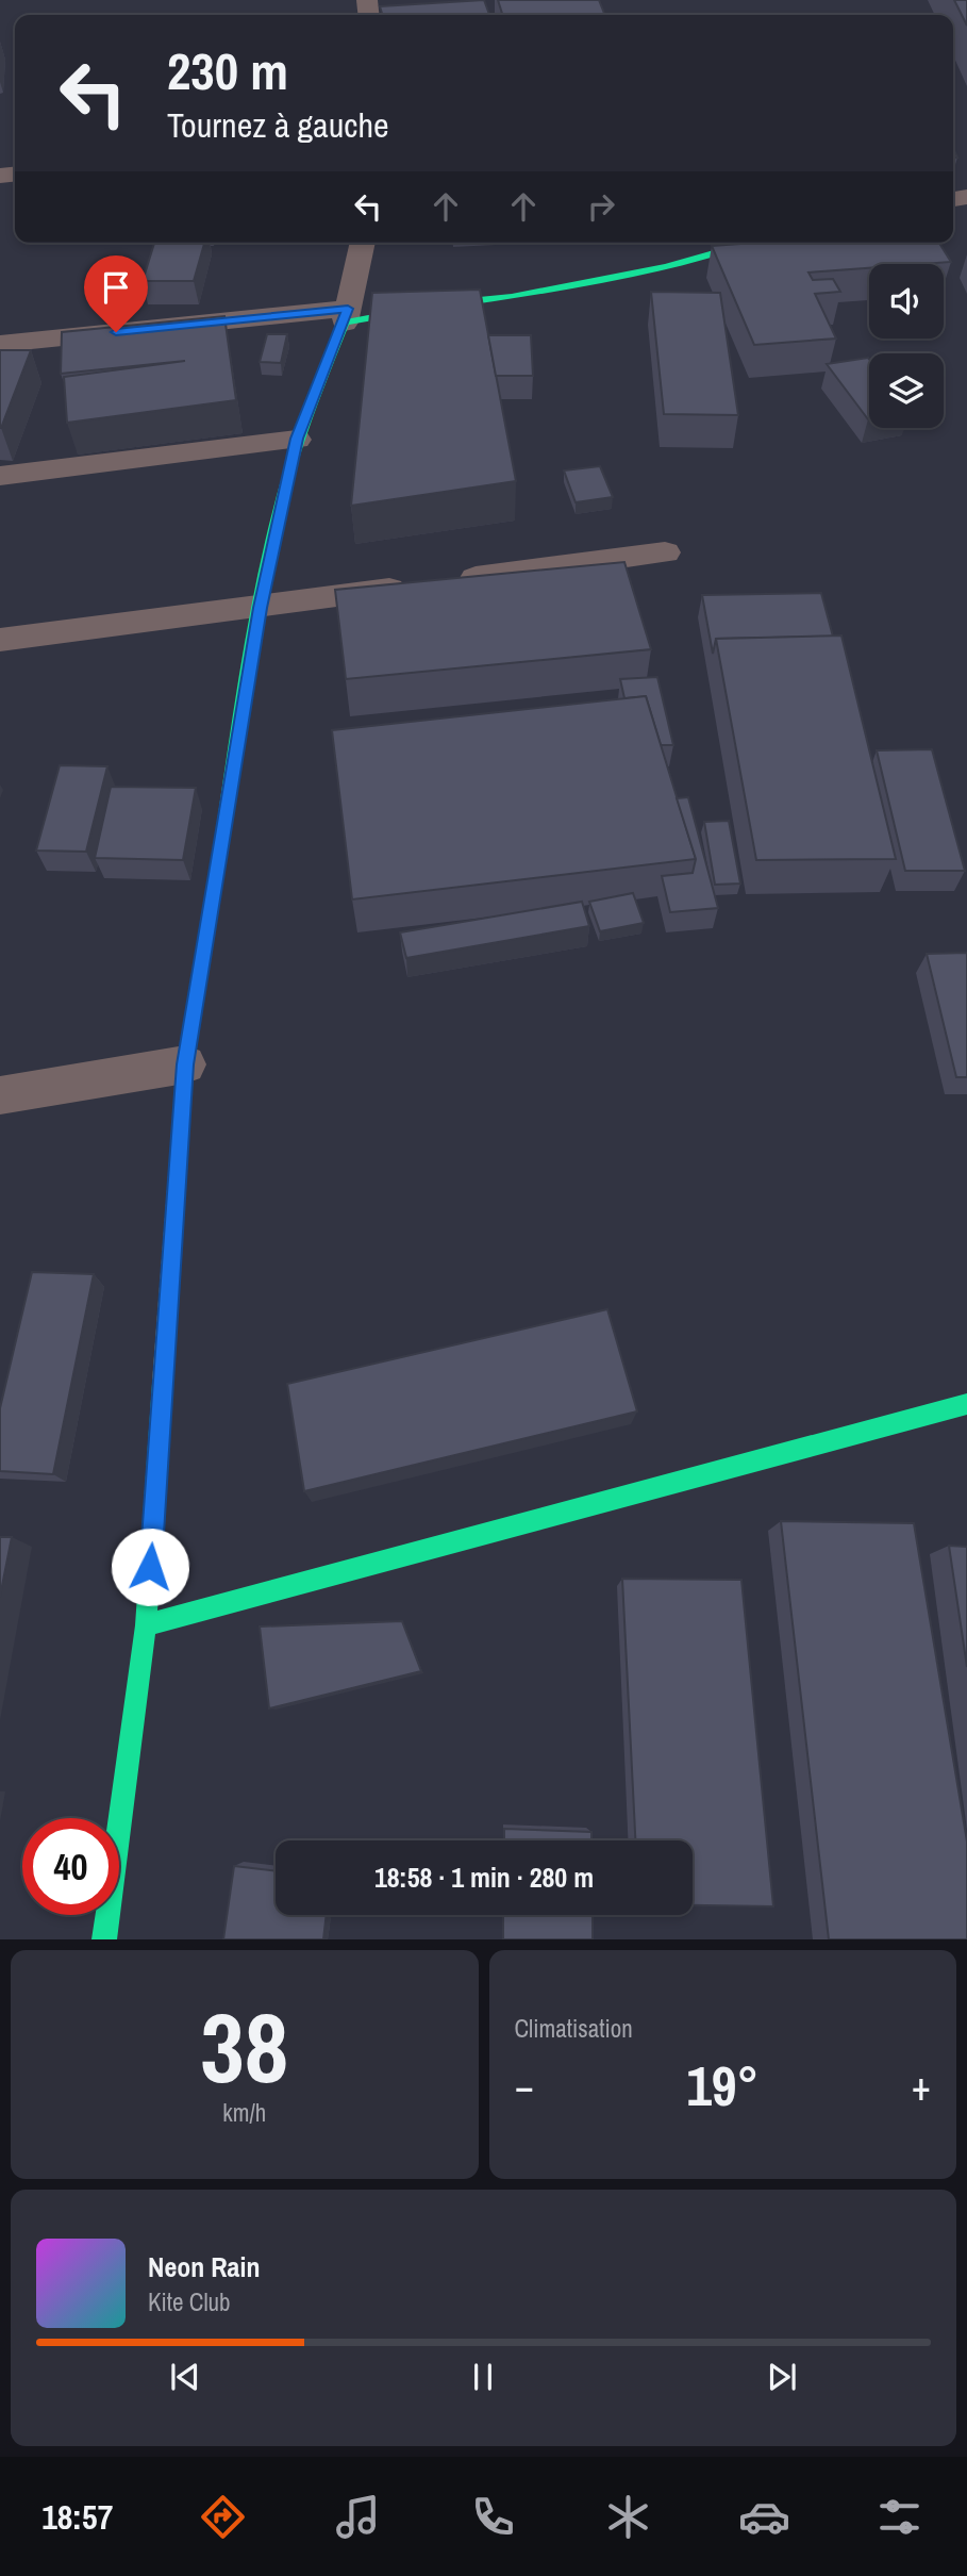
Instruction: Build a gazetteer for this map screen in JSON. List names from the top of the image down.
{
  "page": {
    "turn": ["230 m", "Tournez à gauche"],
    "limit": "40",
    "trip": "18:58 · 1 min · 280 m",
    "tile": [
      ["38", "km/h"],
      "Climatisation"
    ],
    "heat": ["−", "19°", "+"],
    "song": ["Neon Rain", "Kite Club"],
    "tabs": "18:57"
  }
}
